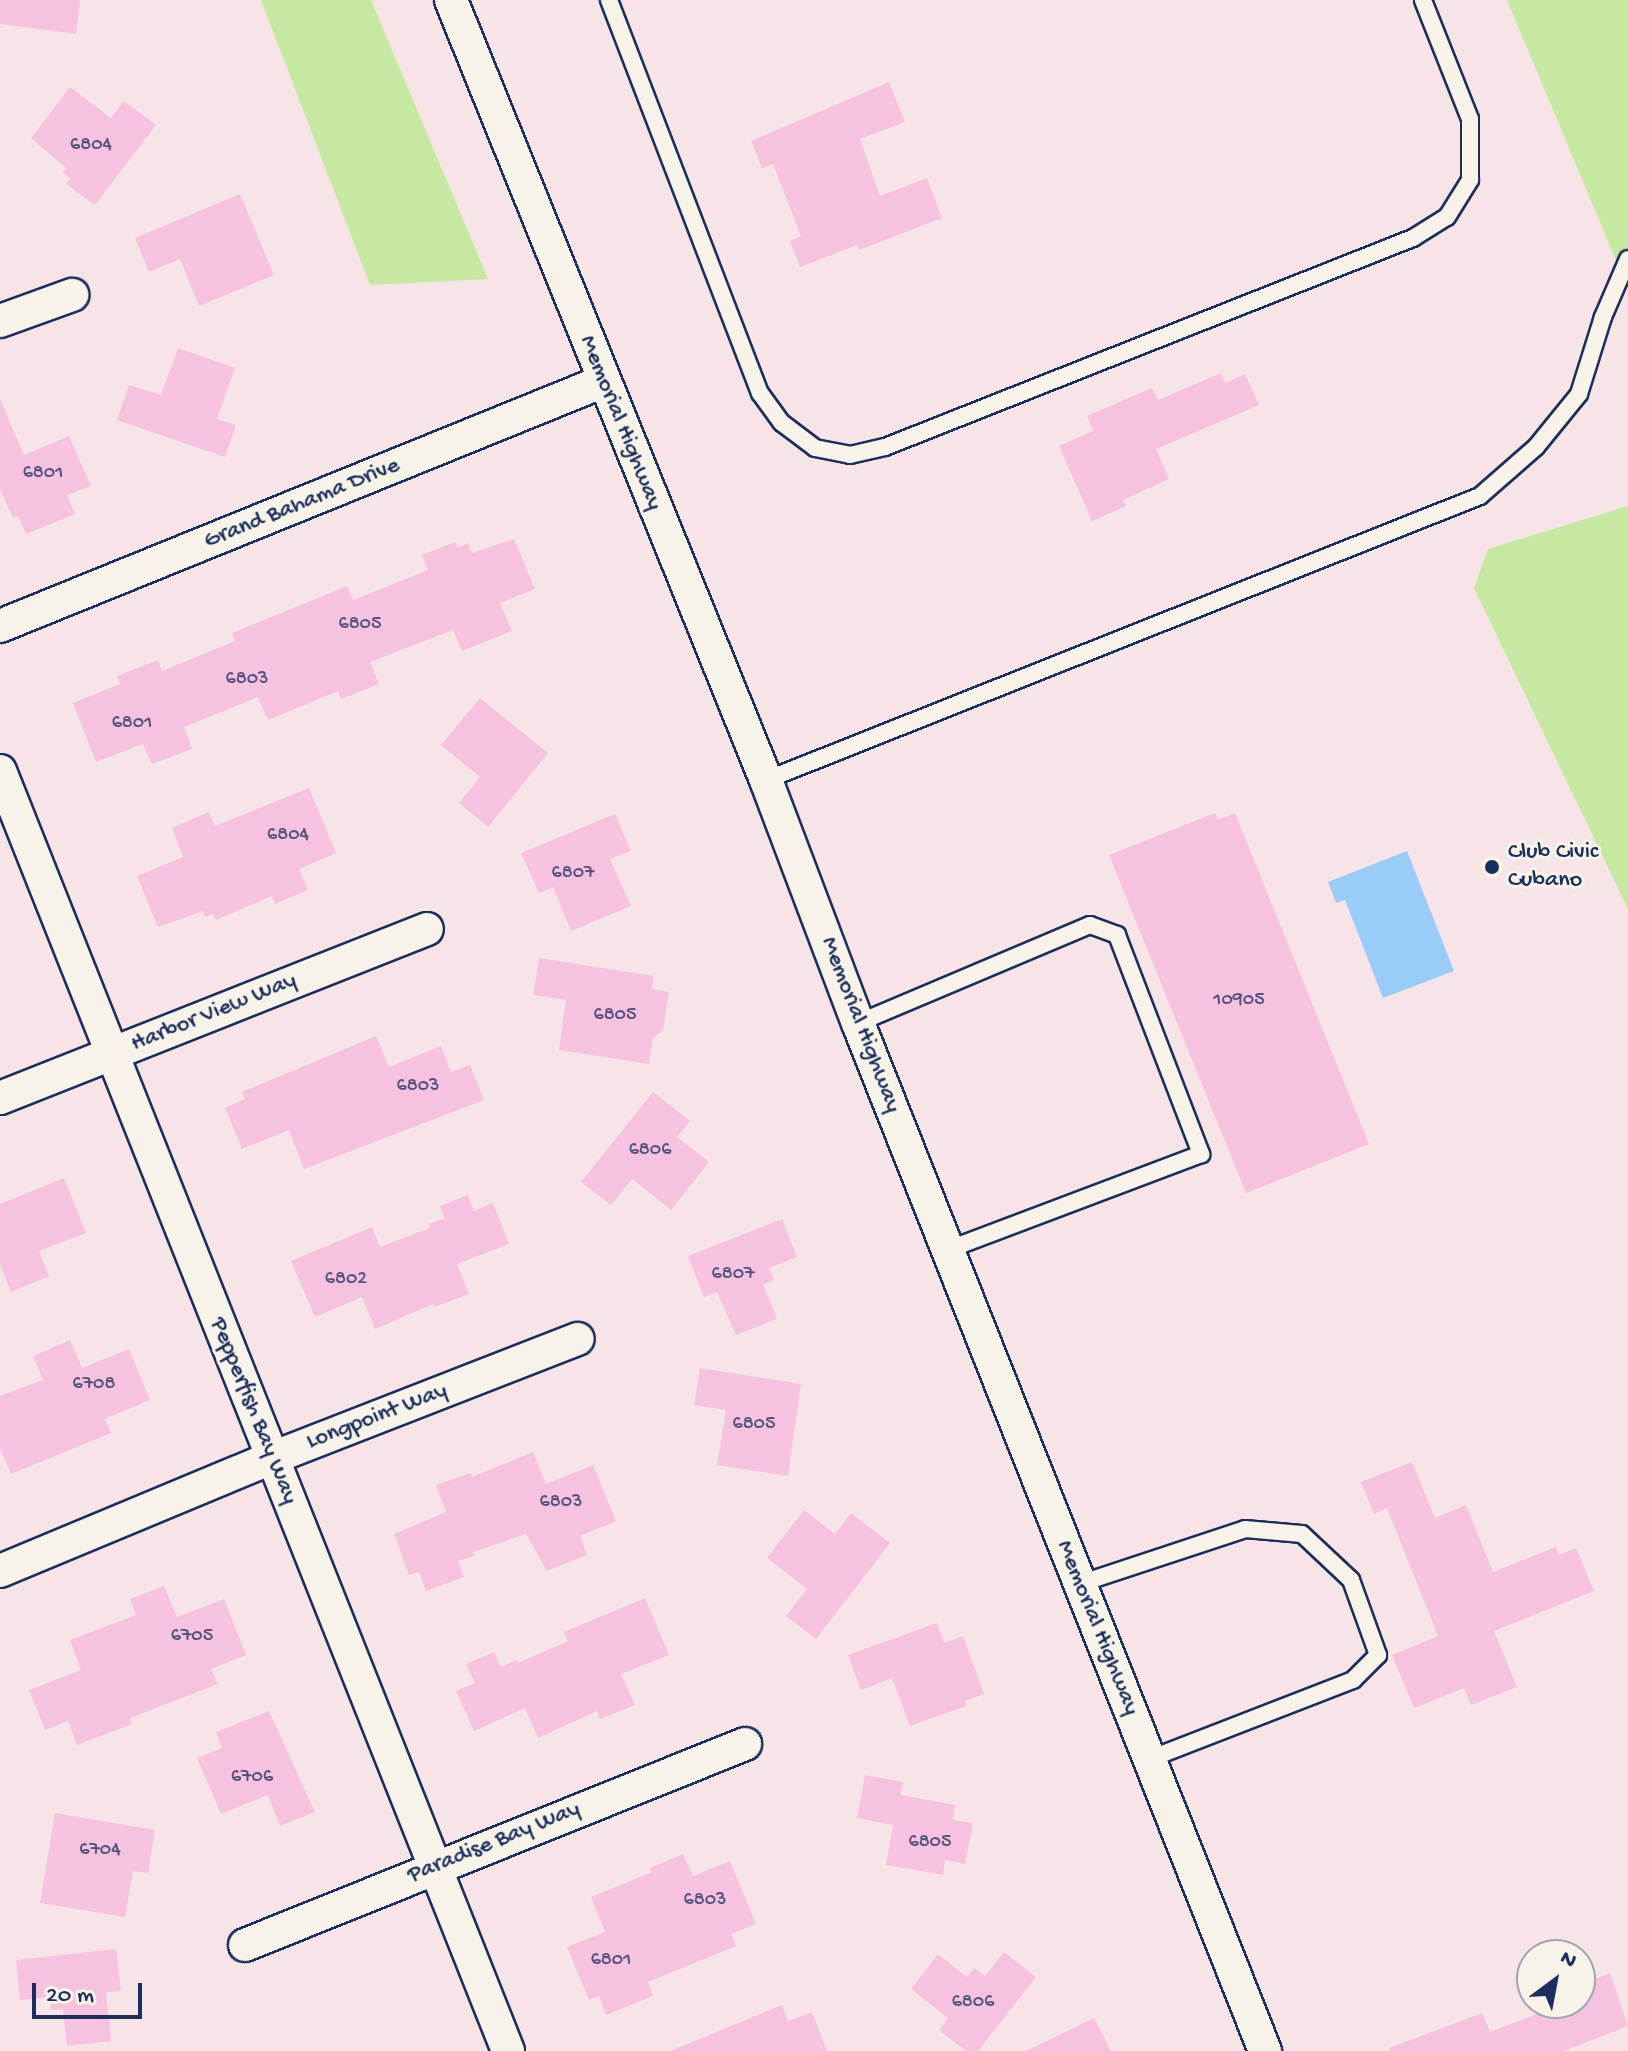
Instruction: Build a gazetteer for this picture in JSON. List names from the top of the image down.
{
  "streets": {
    "street": [
      "Memorial Highway",
      "Grand Bahama Drive",
      "Harbor View Way",
      "Pepperfish Bay Way",
      "Longpoint Way",
      "Paradise Bay Way"
    ]
  },
  "crossings": [
    ["Memorial Highway", "Grand Bahama Drive"],
    ["Harbor View Way", "Pepperfish Bay Way"],
    ["Pepperfish Bay Way", "Longpoint Way"],
    ["Pepperfish Bay Way", "Paradise Bay Way"]
  ],
  "places": ["Club Civic Cubano"],
  "house_numbers": [
    "6804",
    "6801",
    "6805",
    "6803",
    "6801",
    "6804",
    "6807",
    "10905",
    "6805",
    "6803",
    "6806",
    "6807",
    "6802",
    "6708",
    "6805",
    "6803",
    "6705",
    "6706",
    "6805",
    "6704",
    "6803",
    "6801",
    "6806"
  ],
  "scale_bar": "20 m",
  "north": "top right"
}
